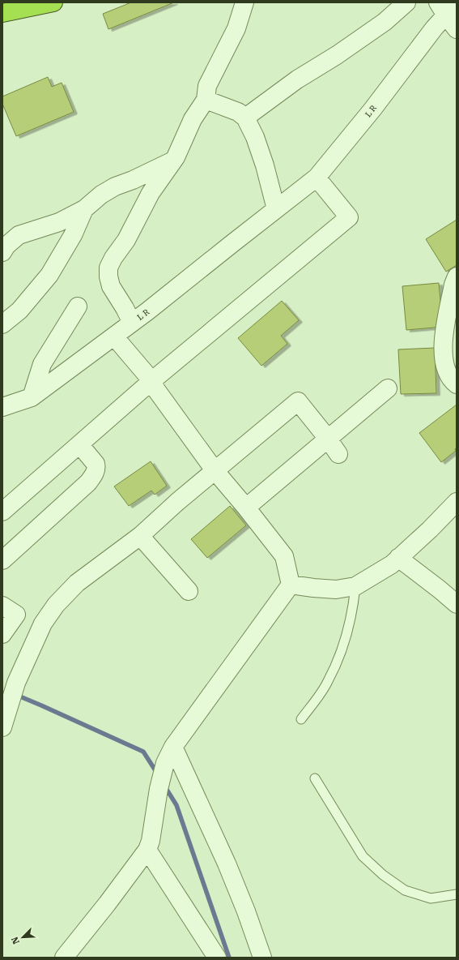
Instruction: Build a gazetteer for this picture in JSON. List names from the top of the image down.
{
  "streets": {
    "street": ["L R"]
  },
  "north": "bottom left"
}
